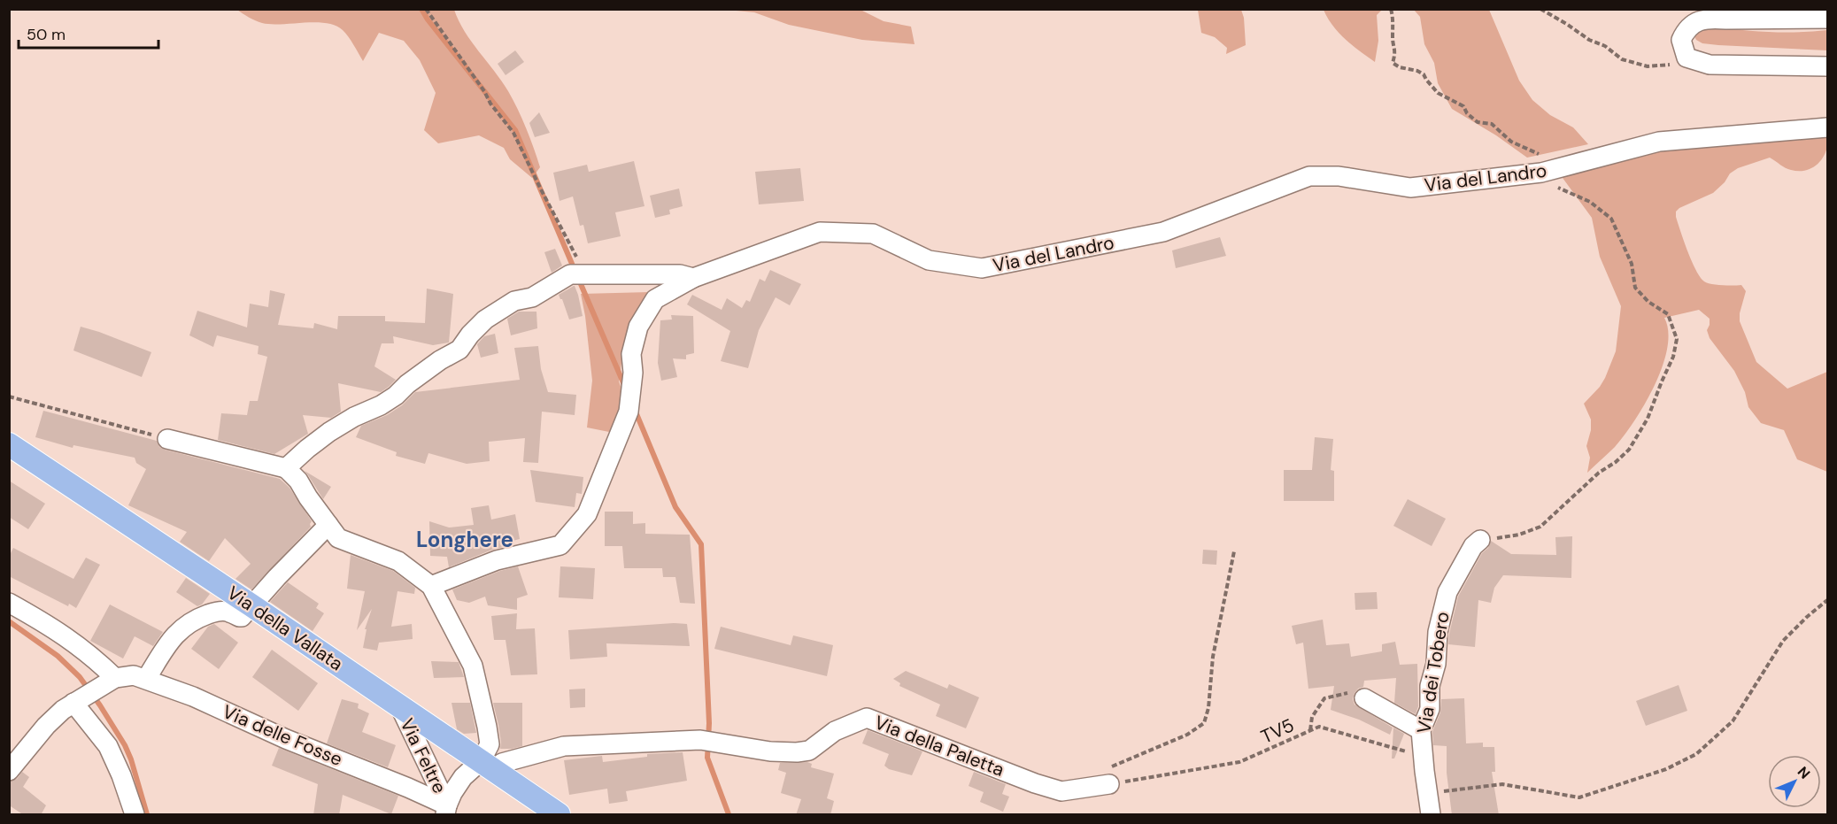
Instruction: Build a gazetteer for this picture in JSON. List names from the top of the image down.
{
  "streets": {
    "main road": ["Via della Vallata"],
    "street": [
      "Via del Landro",
      "Via dei Tobero",
      "Via delle Fosse",
      "Via della Paletta",
      "Via Feltre"
    ],
    "path": ["TV5"]
  },
  "crossings": [
    ["Via della Vallata", "Via della Paletta"],
    ["Via della Vallata", "Via Feltre"],
    ["TV5", "Via della Paletta"],
    ["Via delle Fosse", "Via Feltre"],
    ["Via della Paletta", "Via Feltre"]
  ],
  "districts": ["Longhere"],
  "scale_bar": "50 m",
  "north": "top right"
}
